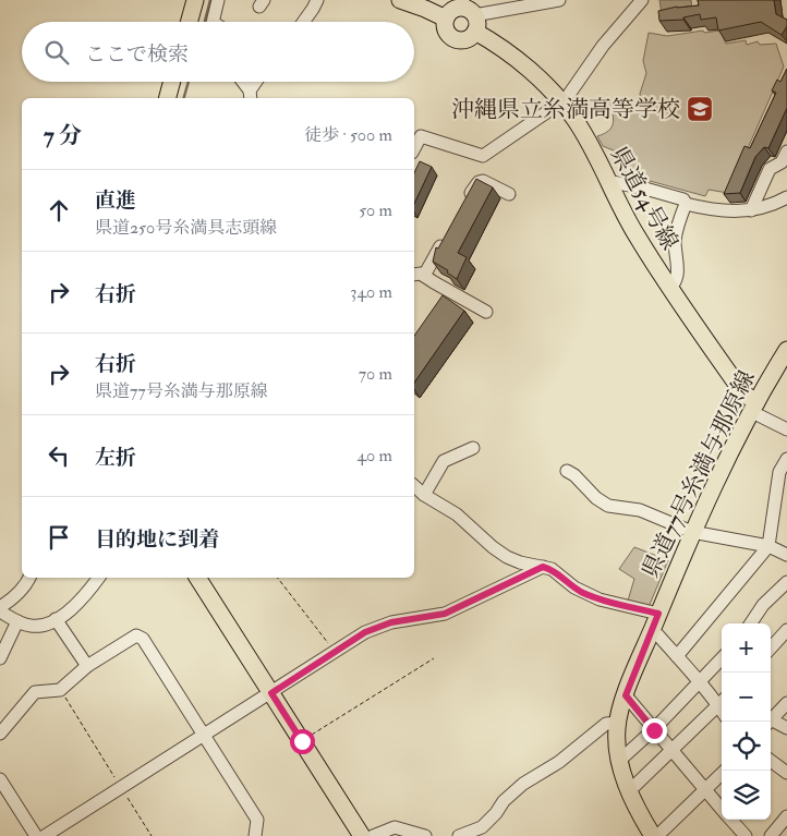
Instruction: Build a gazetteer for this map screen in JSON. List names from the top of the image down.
{
  "streets": {
    "main road": ["県道54号線", "県道77号糸満与那原線"]
  },
  "crossings": [
    ["県道54号線", "県道77号糸満与那原線"]
  ],
  "places": {
    "school or university": ["沖縄県立糸満高等学校"]
  },
  "page": {
    "search": "ここで検索",
    "heading": ["7 分", "徒歩 · 500 m"],
    "list": [
      ["直進", "県道250号糸満具志頭線", "50 m"],
      ["右折", "340 m"],
      ["右折", "県道77号糸満与那原線", "70 m"],
      ["左折", "40 m"],
      "目的地に到着"
    ],
    "map_buttons": ["+", "−"]
  }
}
